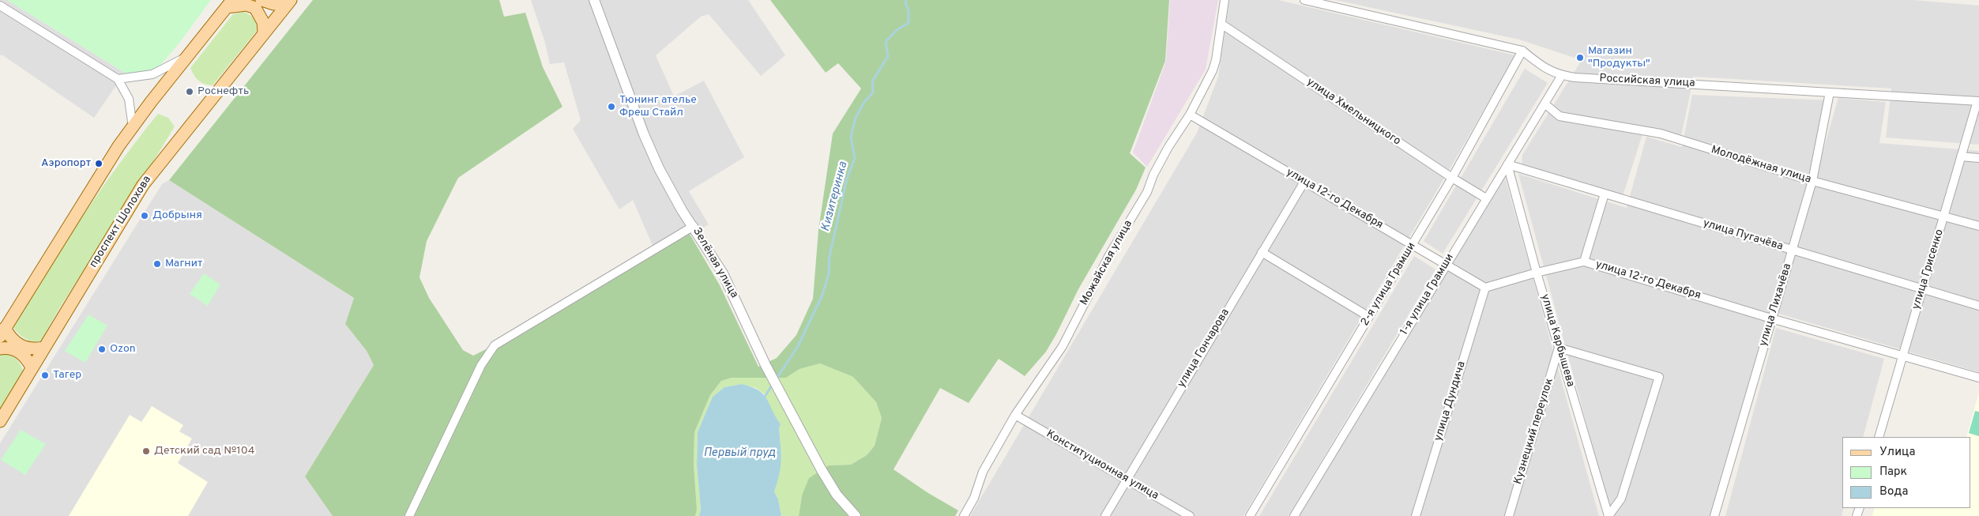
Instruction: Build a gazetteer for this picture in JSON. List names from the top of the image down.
{
  "streets": {
    "main road": ["проспект Шолохова"],
    "street": [
      "Российская улица",
      "улица Хмельницкого",
      "Молодёжная улица",
      "улица 12-го Декабря",
      "улица Пугачёва",
      "Зелёная улица",
      "Можайская улица",
      "улица Грисенко",
      "2-я улица Грамши",
      "1-я улица Грамши",
      "улица Лихачёва",
      "улица Карбышева",
      "улица Гончарова",
      "улица Дундича",
      "Кузнецкий переулок",
      "Конституционная улица"
    ]
  },
  "crossings": [
    ["Российская улица", "улица Грисенко"],
    ["Российская улица", "2-я улица Грамши"],
    ["Российская улица", "1-я улица Грамши"],
    ["Российская улица", "улица Лихачёва"],
    ["улица Хмельницкого", "Можайская улица"],
    ["улица Хмельницкого", "2-я улица Грамши"],
    ["улица Хмельницкого", "1-я улица Грамши"],
    ["Молодёжная улица", "улица Грисенко"],
    ["Молодёжная улица", "1-я улица Грамши"],
    ["Молодёжная улица", "улица Лихачёва"],
    ["улица 12-го Декабря", "Можайская улица"],
    ["улица 12-го Декабря", "улица Грисенко"],
    ["улица 12-го Декабря", "2-я улица Грамши"],
    ["улица 12-го Декабря", "1-я улица Грамши"],
    ["улица 12-го Декабря", "улица Лихачёва"],
    ["улица 12-го Декабря", "улица Карбышева"],
    ["улица 12-го Декабря", "улица Гончарова"],
    ["улица 12-го Декабря", "улица Дундича"],
    ["улица Пугачёва", "улица Грисенко"],
    ["улица Пугачёва", "1-я улица Грамши"],
    ["улица Пугачёва", "улица Лихачёва"],
    ["улица Пугачёва", "улица Карбышева"],
    ["Можайская улица", "Конституционная улица"],
    ["1-я улица Грамши", "улица Карбышева"],
    ["улица Карбышева", "Кузнецкий переулок"],
    ["улица Гончарова", "Конституционная улица"]
  ],
  "water": ["Кизитеринка", "Первый пруд"],
  "places": [
    "Магазин \"Продукты\"",
    "Роснефть",
    "Тюнинг ателье Фреш Стайл",
    "Аэропорт",
    "Добрыня",
    "Магнит",
    "Ozon",
    "Тагер",
    "Детский сад №104"
  ],
  "legend": ["Улица", "Парк", "Вода"]
}
